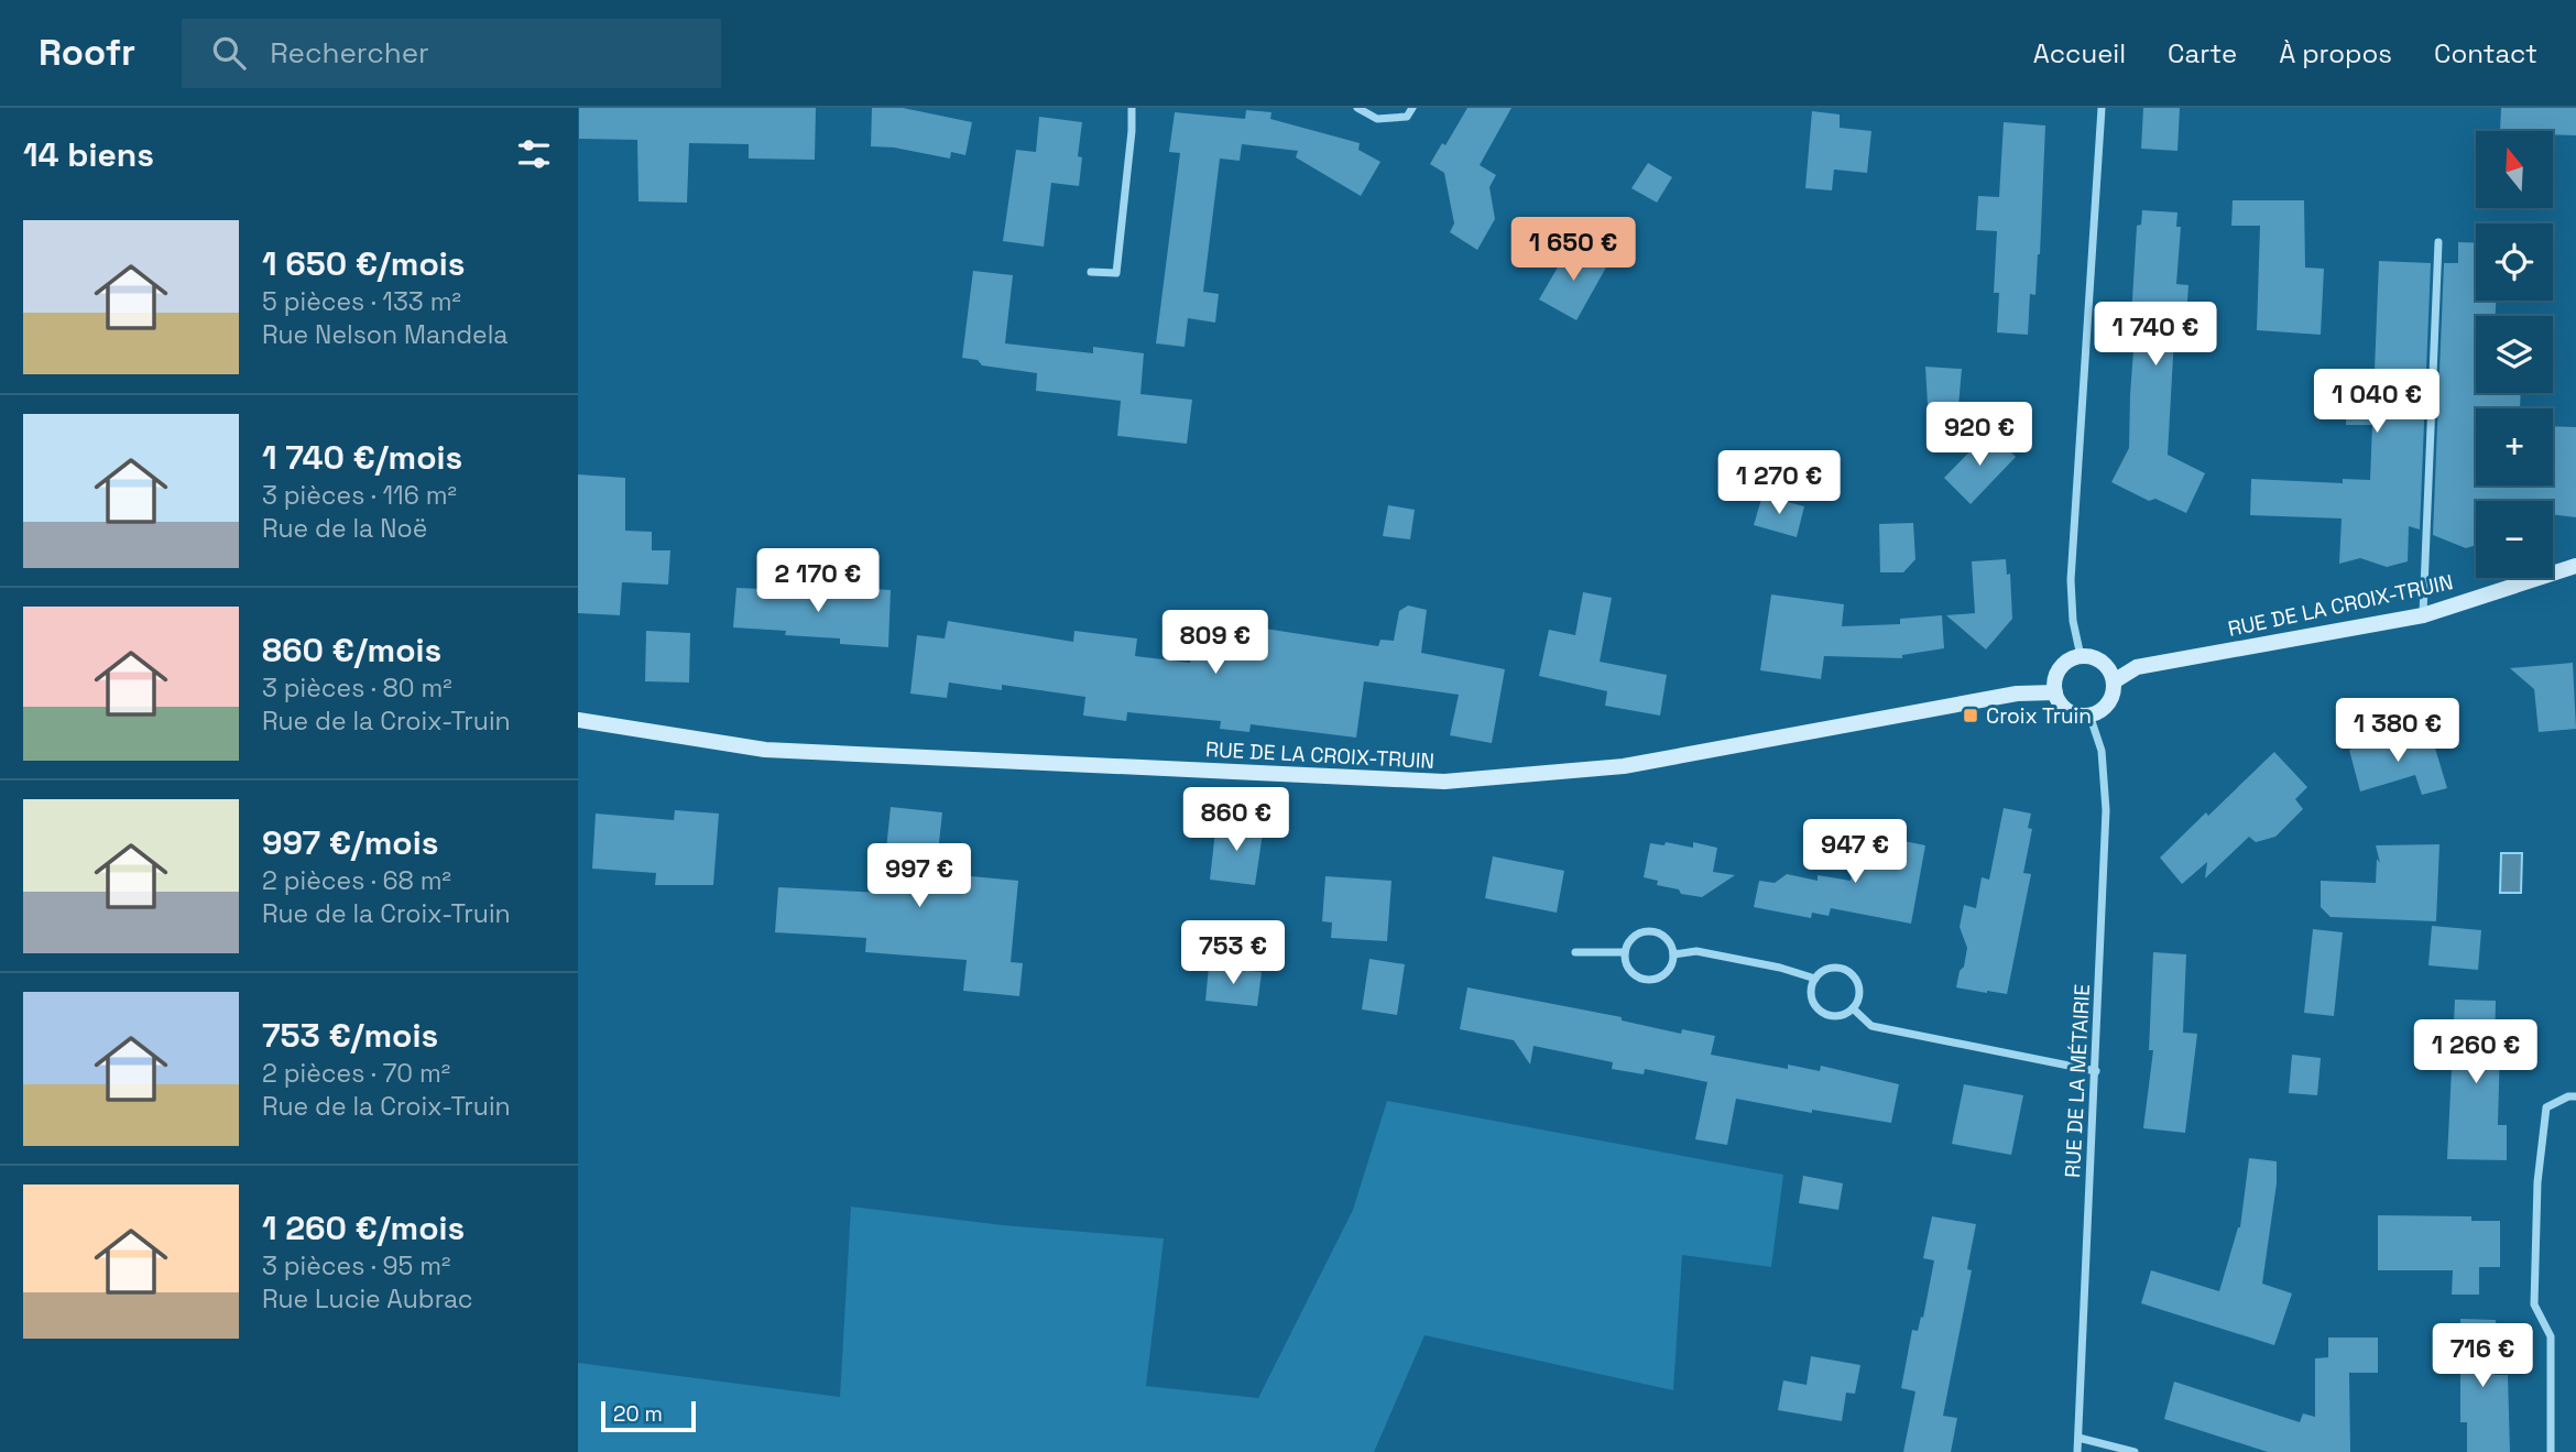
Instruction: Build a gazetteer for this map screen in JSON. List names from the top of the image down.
{
  "streets": {
    "main road": ["RUE DE LA CROIX-TRUIN"],
    "street": ["RUE DE LA MÉTAIRIE"]
  },
  "crossings": [
    ["RUE DE LA CROIX-TRUIN", "RUE DE LA MÉTAIRIE"]
  ],
  "places": {
    "transit": ["Croix Truin"]
  },
  "scale_bar": "20 m",
  "north": "top",
  "page": {
    "header": "Roofr",
    "search": "Rechercher",
    "nav": [
      "Accueil",
      "Carte",
      "À propos",
      "Contact"
    ],
    "heading": "14 biens",
    "map_buttons": ["+", "−"],
    "list": [
      {
        "name": "1 650 €/mois",
        "note": "5 pièces · 133 m² · Rue Nelson Mandela"
      },
      {
        "name": "1 740 €/mois",
        "note": "3 pièces · 116 m² · Rue de la Noë"
      },
      {
        "name": "860 €/mois",
        "note": "3 pièces · 80 m² · Rue de la Croix-Truin"
      },
      {
        "name": "997 €/mois",
        "note": "2 pièces · 68 m² · Rue de la Croix-Truin"
      },
      {
        "name": "753 €/mois",
        "note": "2 pièces · 70 m² · Rue de la Croix-Truin"
      },
      {
        "name": "1 260 €/mois",
        "note": "3 pièces · 95 m² · Rue Lucie Aubrac"
      }
    ],
    "price": [
      "1 650 €",
      "1 740 €",
      "1 040 €",
      "920 €",
      "1 270 €",
      "2 170 €",
      "809 €",
      "1 380 €",
      "860 €",
      "947 €",
      "997 €",
      "753 €",
      "1 260 €",
      "716 €"
    ],
    "scale": "20 m"
  }
}
